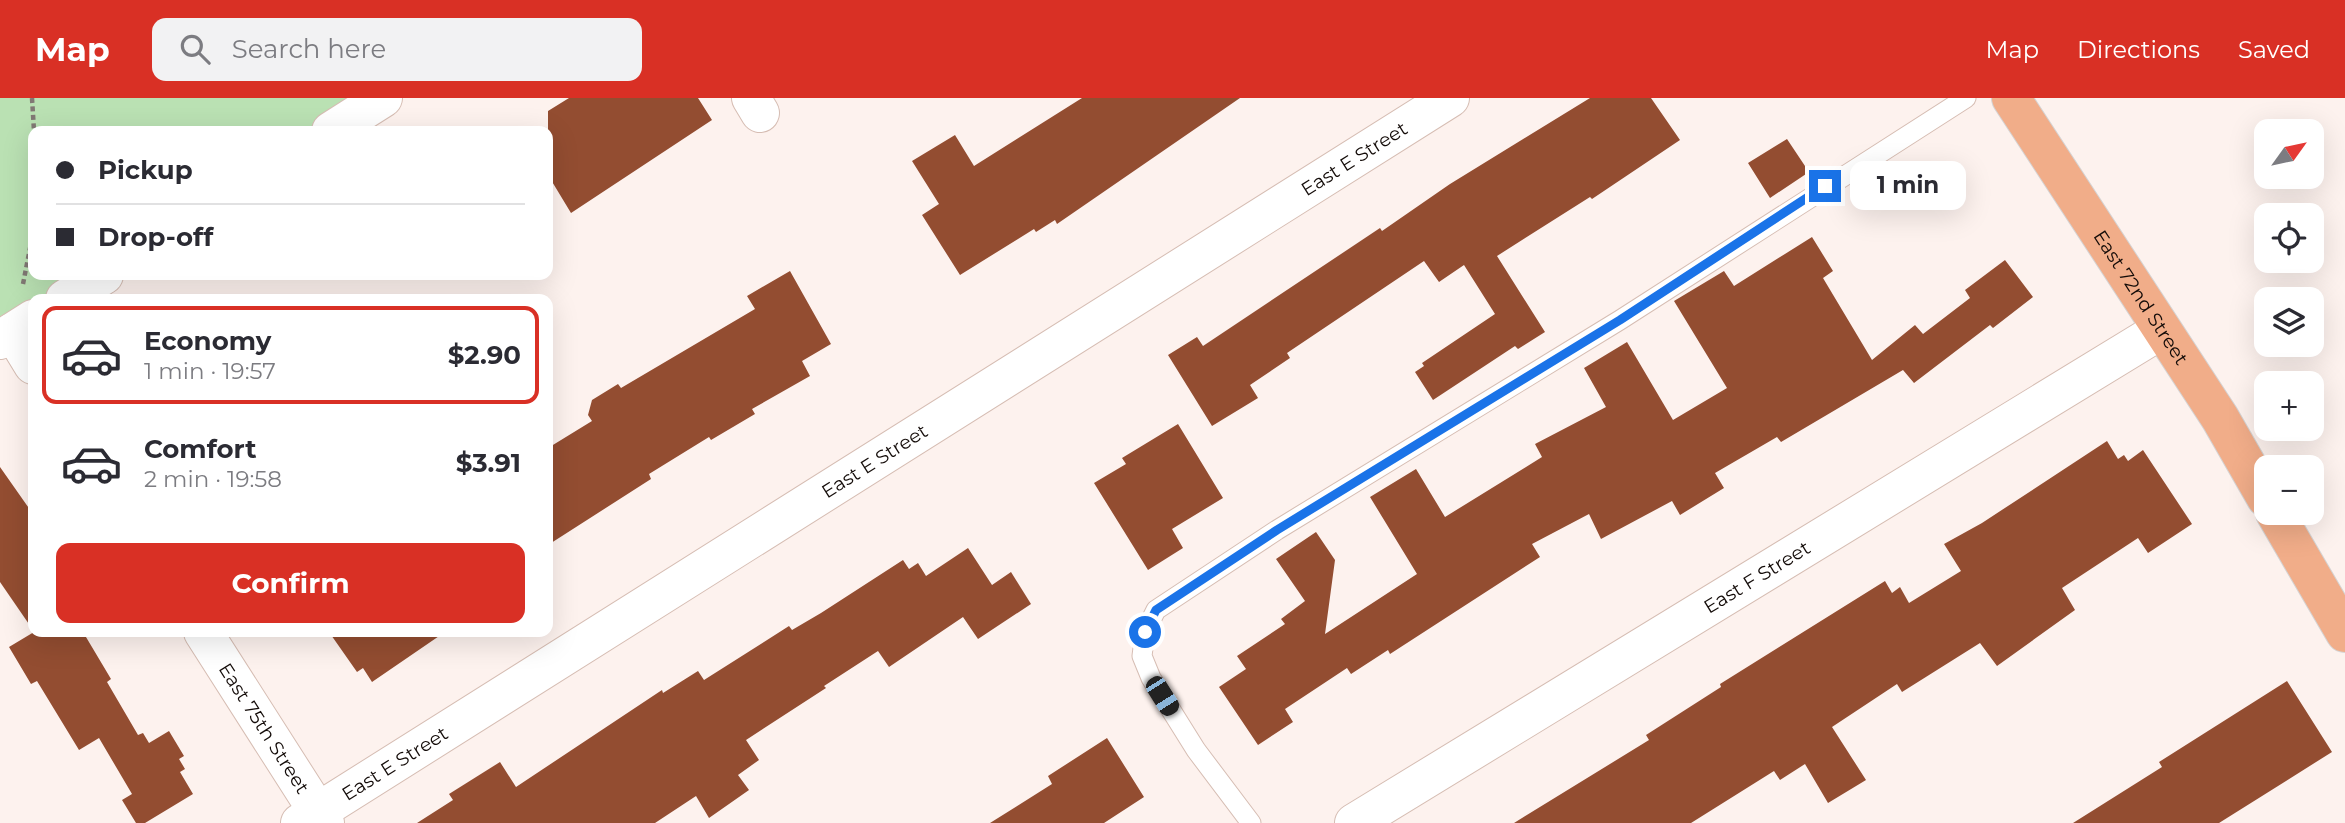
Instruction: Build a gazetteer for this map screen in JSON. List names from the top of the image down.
{
  "streets": {
    "main road": ["East 72nd Street"],
    "street": ["East E Street", "East F Street", "East 75th Street"]
  },
  "crossings": [
    ["East E Street", "East 75th Street"],
    ["East 72nd Street", "East F Street"]
  ],
  "north": "top right",
  "page": {
    "header": "Map",
    "search": "Search here",
    "nav": ["Map", "Directions", "Saved"],
    "map_buttons": ["+", "−"],
    "banner": ["Pickup", "Drop-off"],
    "bubble": "1 min",
    "list": [
      {
        "name": "Economy",
        "note": "1 min · 19:57",
        "value": "$2.90"
      },
      {
        "name": "Comfort",
        "note": "2 min · 19:58",
        "value": "$3.91"
      }
    ],
    "buttons": "Confirm"
  }
}
